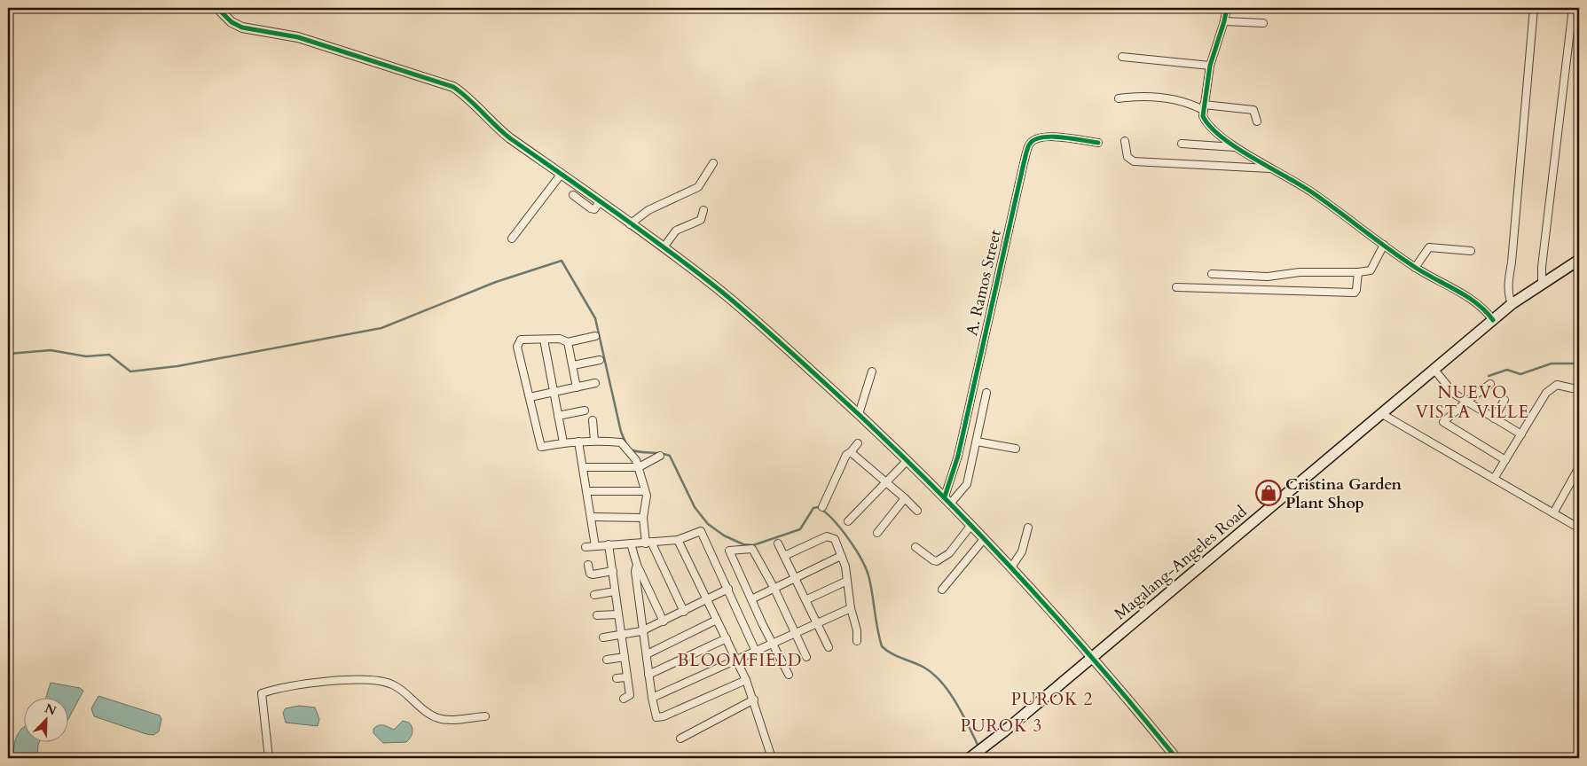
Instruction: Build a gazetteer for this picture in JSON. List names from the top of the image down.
{
  "streets": {
    "main road": ["Magalang-Angeles Road"],
    "street": ["A. Ramos Street"]
  },
  "districts": [
    "NUEVO VISTA VILLE",
    "BLOOMFIELD",
    "PUROK 2",
    "PUROK 3"
  ],
  "places": {
    "shop": ["Cristina Garden Plant Shop"]
  },
  "north": "top right"
}
